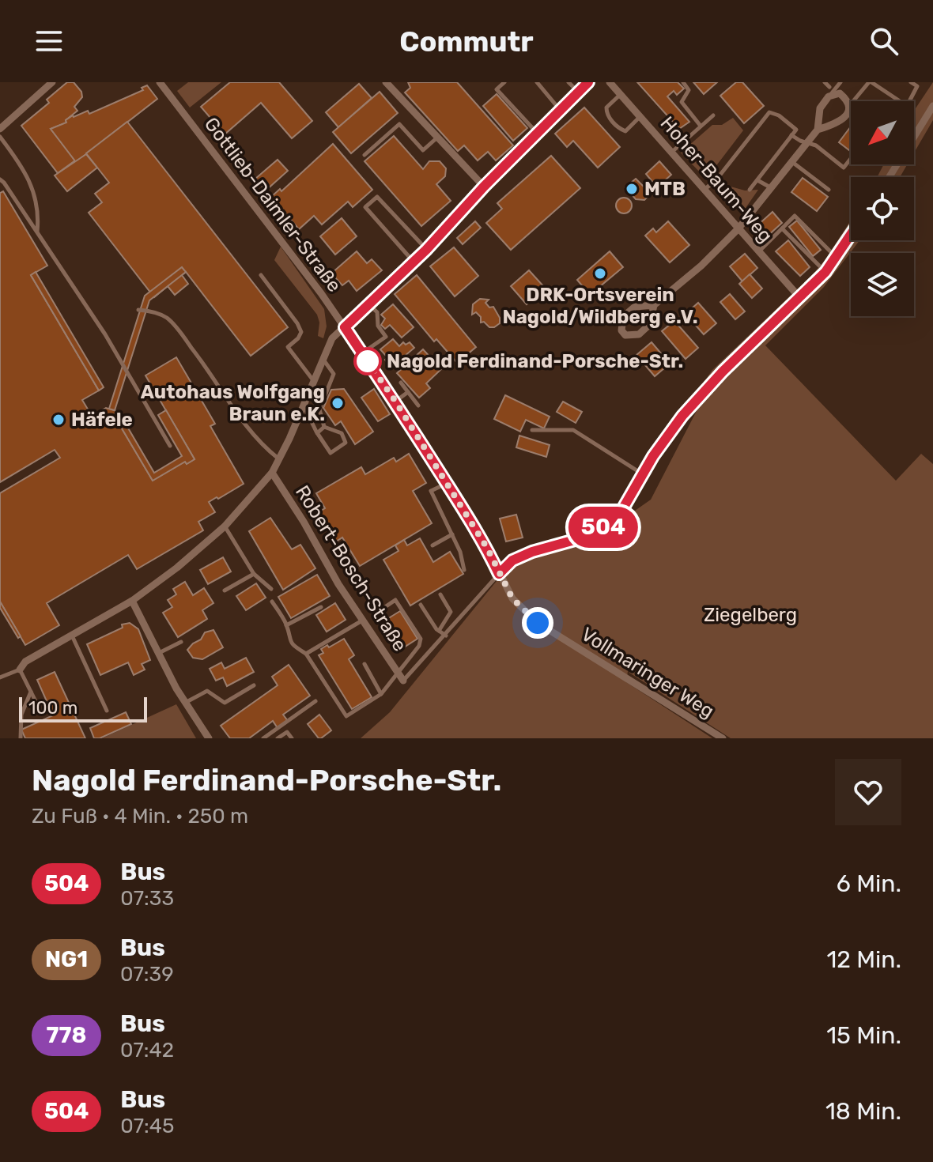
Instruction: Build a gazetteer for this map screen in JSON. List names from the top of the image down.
{
  "streets": {
    "street": [
      "Hoher-Baum-Weg",
      "Gottlieb-Daimler-Straße",
      "Robert-Bosch-Straße",
      "Vollmaringer Weg"
    ]
  },
  "crossings": [
    ["Gottlieb-Daimler-Straße", "Vollmaringer Weg"]
  ],
  "parks": ["Ziegelberg"],
  "places": [
    "MTB",
    "DRK-Ortsverein Nagold/Wildberg e.V.",
    "Nagold Ferdinand-Porsche-Str.",
    "Autohaus Wolfgang Braun e.K.",
    "Häfele"
  ],
  "lines": ["bus line 504"],
  "scale_bar": "100 m",
  "north": "bottom left",
  "page": {
    "header": "Commutr",
    "on_map": "504",
    "scale": "100 m",
    "heading": ["Nagold Ferdinand-Porsche-Str.", "Zu Fuß · 4 Min. · 250 m"],
    "list": [
      {
        "mark": "504",
        "name": "Bus",
        "note": "07:33",
        "value": "6 Min."
      },
      {
        "mark": "NG1",
        "name": "Bus",
        "note": "07:39",
        "value": "12 Min."
      },
      {
        "mark": "778",
        "name": "Bus",
        "note": "07:42",
        "value": "15 Min."
      },
      {
        "mark": "504",
        "name": "Bus",
        "note": "07:45",
        "value": "18 Min."
      }
    ]
  }
}
